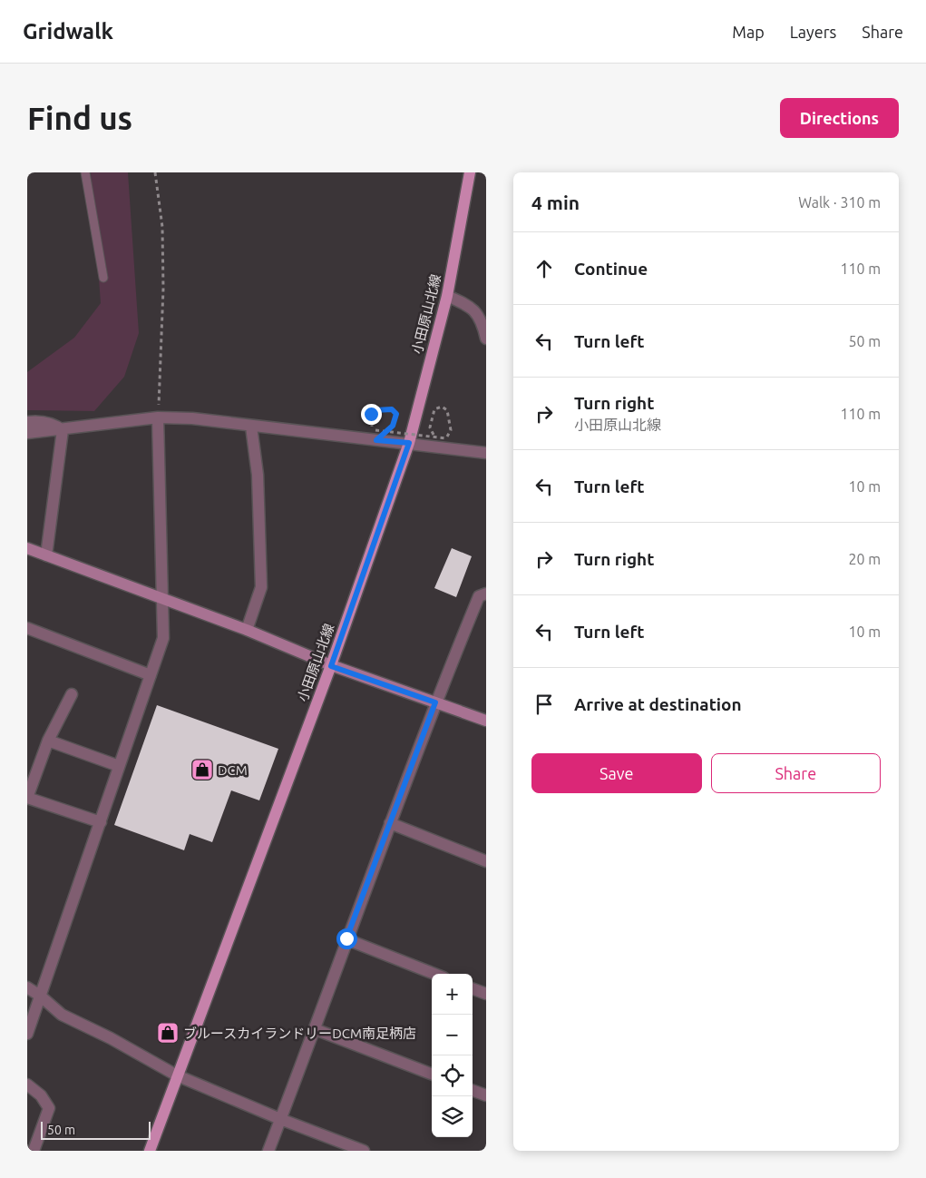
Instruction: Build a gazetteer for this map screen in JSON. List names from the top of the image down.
{
  "streets": {
    "main road": ["小田原山北線"]
  },
  "places": {
    "shop": ["DCM", "ブルースカイランドリーDCM南足柄店"]
  },
  "scale_bar": "50 m",
  "page": {
    "header": "Gridwalk",
    "nav": ["Map", "Layers", "Share"],
    "buttons": [
      "Directions",
      ["Save", "Share"]
    ],
    "title": "Find us",
    "heading": ["4 min", "Walk · 310 m"],
    "list": [
      ["Continue", "110 m"],
      ["Turn left", "50 m"],
      ["Turn right", "小田原山北線", "110 m"],
      ["Turn left", "10 m"],
      ["Turn right", "20 m"],
      ["Turn left", "10 m"],
      "Arrive at destination"
    ],
    "map_buttons": ["+", "−"],
    "scale": "50 m"
  }
}
